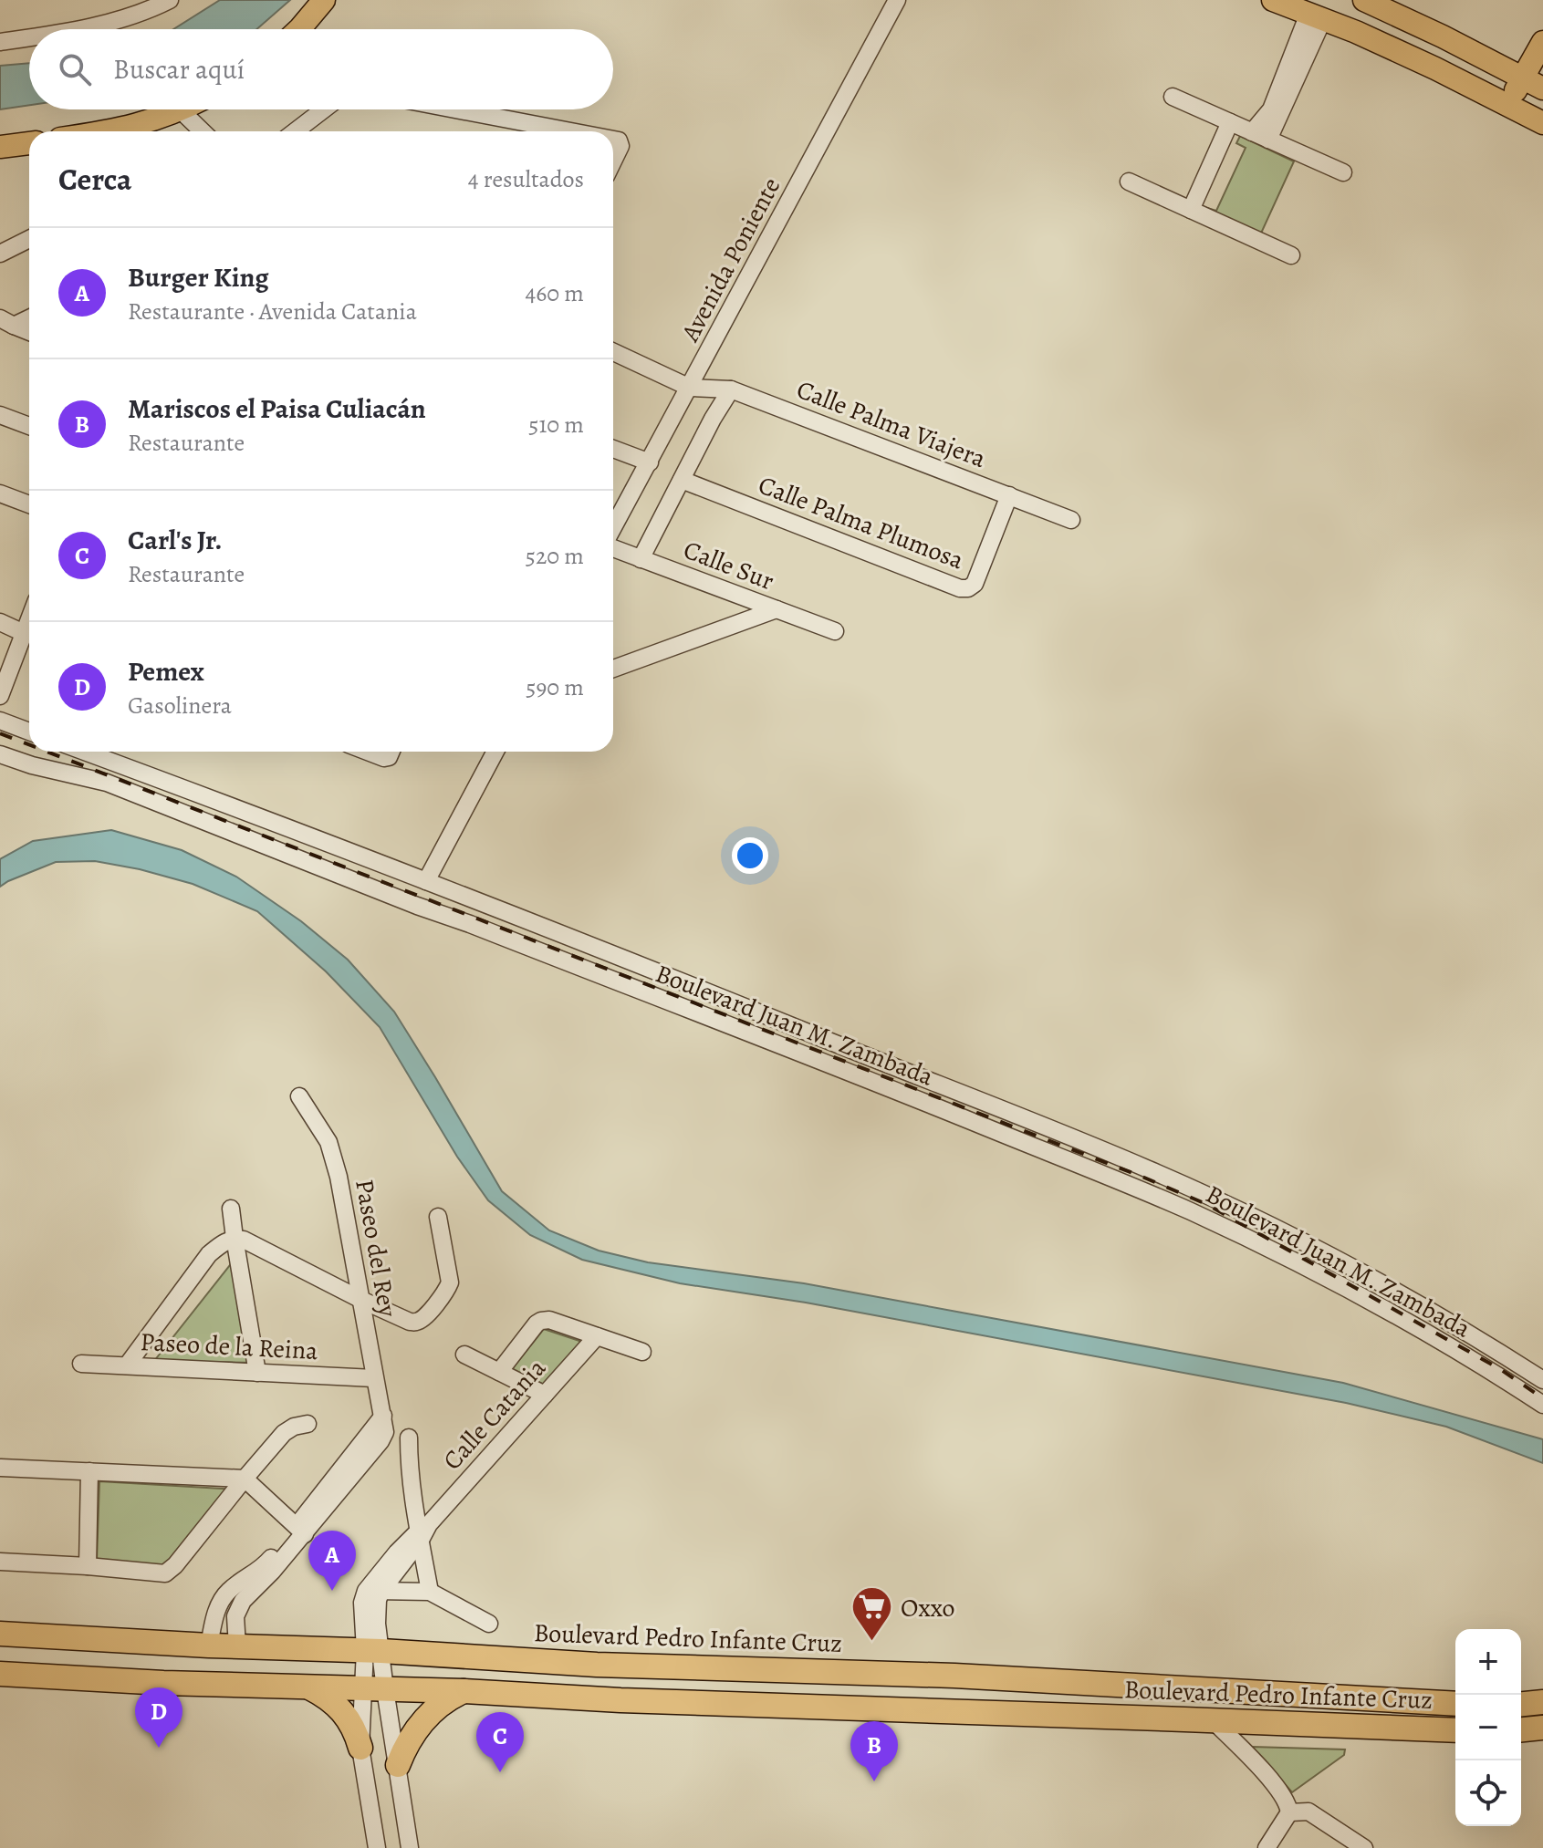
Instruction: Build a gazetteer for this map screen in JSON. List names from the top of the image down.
{
  "streets": {
    "highway": ["Boulevard Pedro Infante Cruz"],
    "street": [
      "Avenida Poniente",
      "Calle Palma Viajera",
      "Calle Palma Plumosa",
      "Calle Sur",
      "Boulevard Juan M. Zambada",
      "Paseo del Rey",
      "Paseo de la Reina",
      "Calle Catania"
    ]
  },
  "crossings": [
    ["Avenida Poniente", "Calle Palma Viajera"],
    ["Calle Palma Viajera", "Calle Palma Plumosa"],
    ["Paseo del Rey", "Paseo de la Reina"],
    ["Paseo del Rey", "Boulevard Pedro Infante Cruz"]
  ],
  "places": {
    "supermarket": ["Oxxo"]
  },
  "page": {
    "search": "Buscar aquí",
    "heading": ["Cerca", "4 resultados"],
    "list": [
      {
        "mark": "A",
        "name": "Burger King",
        "note": "Restaurante · Avenida Catania",
        "value": "460 m"
      },
      {
        "mark": "B",
        "name": "Mariscos el Paisa Culiacán",
        "note": "Restaurante",
        "value": "510 m"
      },
      {
        "mark": "C",
        "name": "Carl's Jr.",
        "note": "Restaurante",
        "value": "520 m"
      },
      {
        "mark": "D",
        "name": "Pemex",
        "note": "Gasolinera",
        "value": "590 m"
      }
    ],
    "pins": [
      "A",
      "D",
      "C",
      "B"
    ],
    "map_buttons": ["+", "−"]
  }
}
